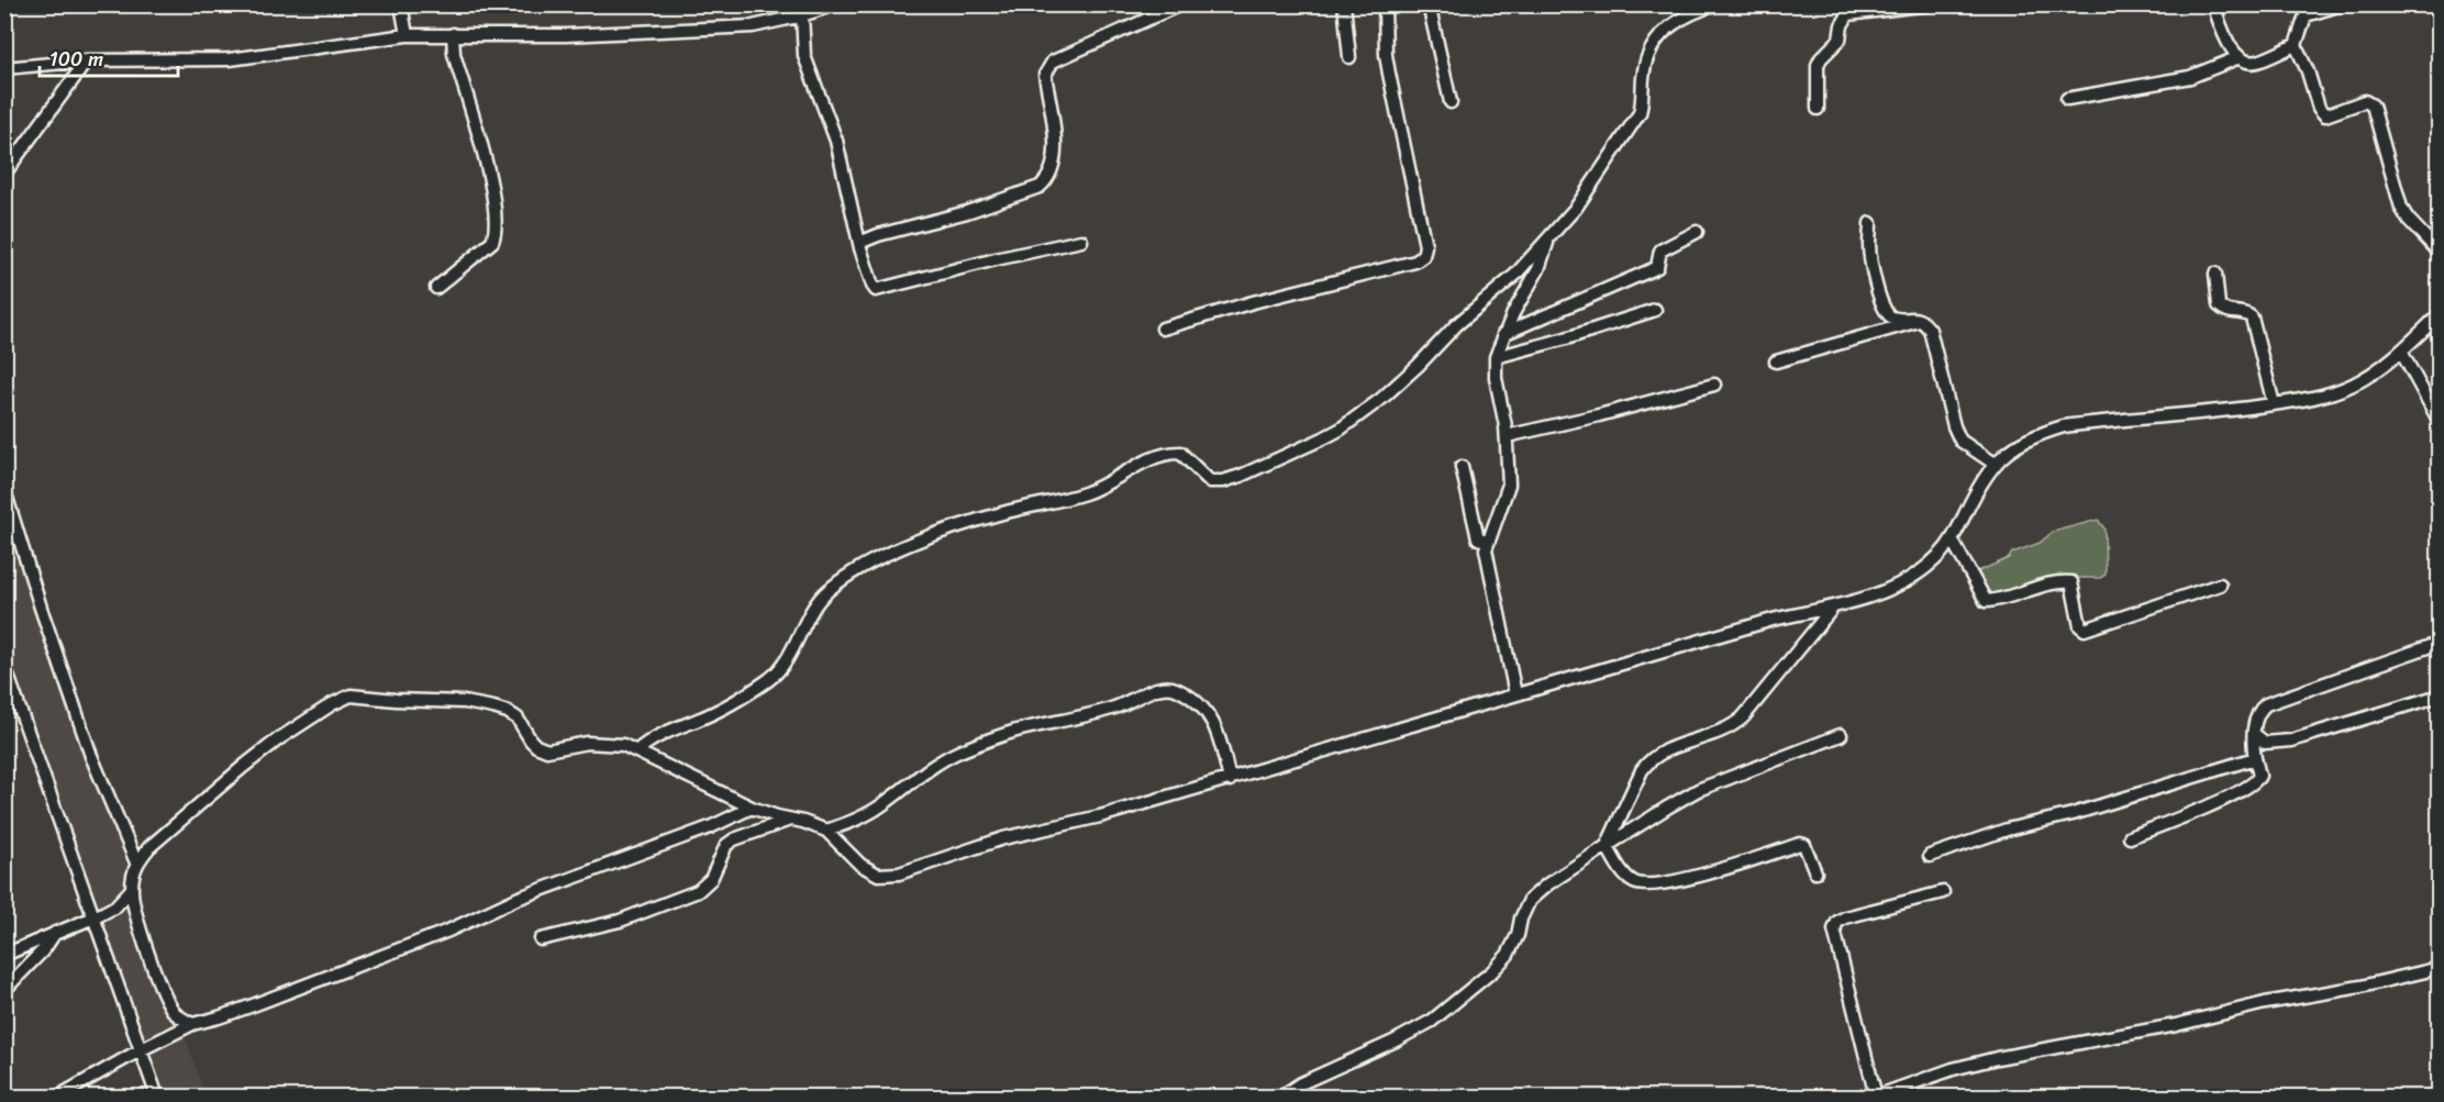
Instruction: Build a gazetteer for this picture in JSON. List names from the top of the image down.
{
  "scale_bar": "100 m"
}
